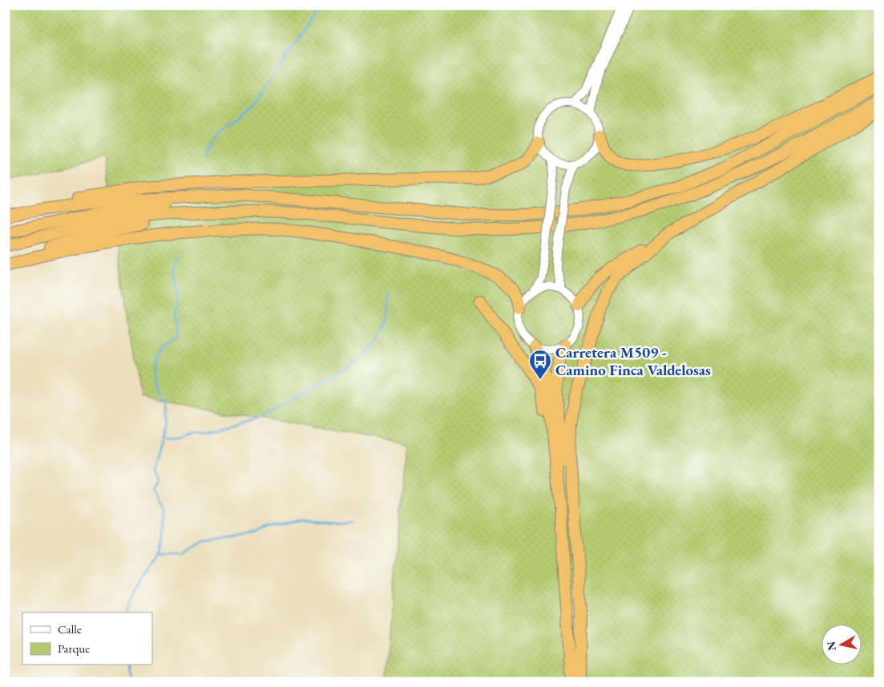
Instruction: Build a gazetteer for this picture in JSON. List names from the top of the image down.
{
  "places": {
    "bus stop": ["Carretera M509 - Camino Finca Valdelosas"]
  },
  "legend": ["Calle", "Parque"],
  "north": "left"
}
